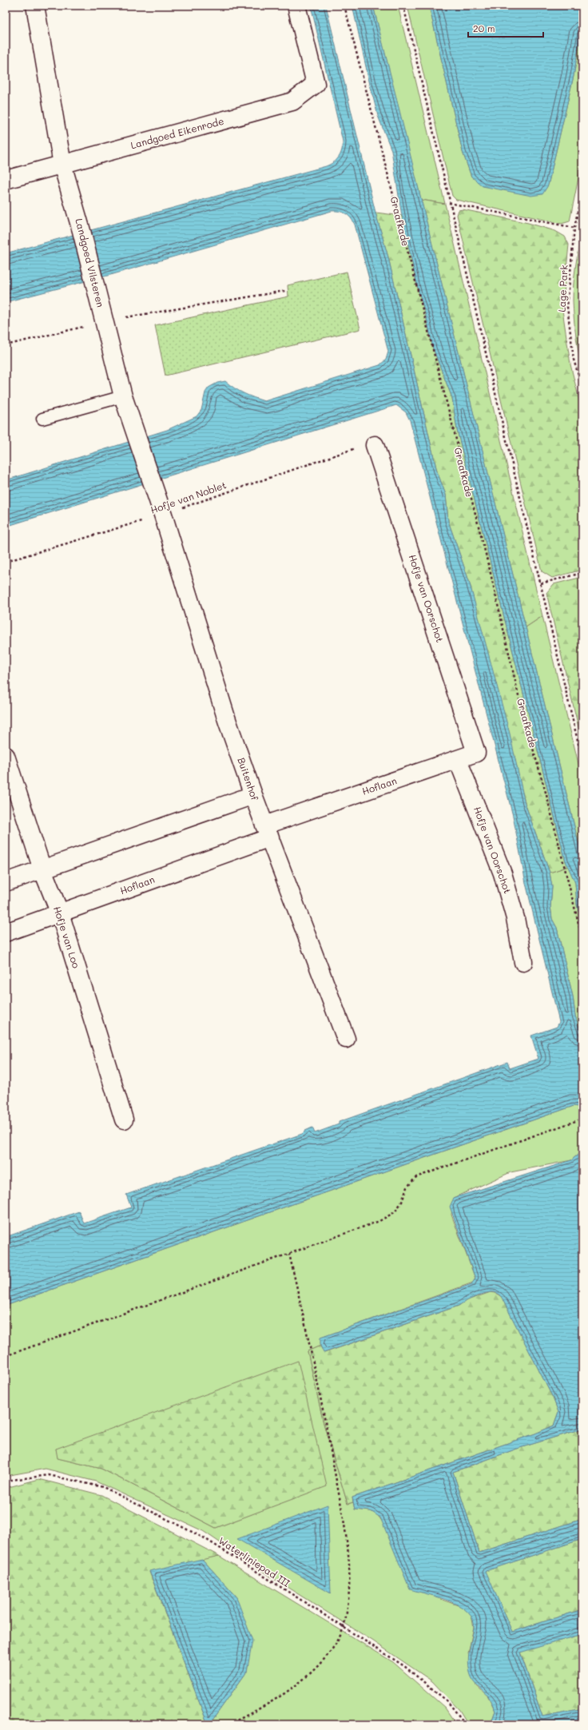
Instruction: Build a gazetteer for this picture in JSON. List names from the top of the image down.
{
  "streets": {
    "street": [
      "Landgoed Eikenrode",
      "Landgoed Vilsteren",
      "Hofje van Oorschot",
      "Buitenhof",
      "Hoflaan",
      "Hofje van Loo"
    ],
    "path": [
      "Graafkade",
      "Lage Park",
      "Hofje van Noblet",
      "Waterliniepad III"
    ]
  },
  "crossings": [
    ["Landgoed Eikenrode", "Landgoed Vilsteren"],
    ["Landgoed Vilsteren", "Hofje van Noblet"],
    ["Landgoed Vilsteren", "Buitenhof"],
    ["Hofje van Noblet", "Hofje van Oorschot"],
    ["Hofje van Noblet", "Buitenhof"],
    ["Hofje van Oorschot", "Hoflaan"],
    ["Buitenhof", "Hoflaan"],
    ["Hoflaan", "Hofje van Loo"]
  ],
  "scale_bar": "20 m"
}
